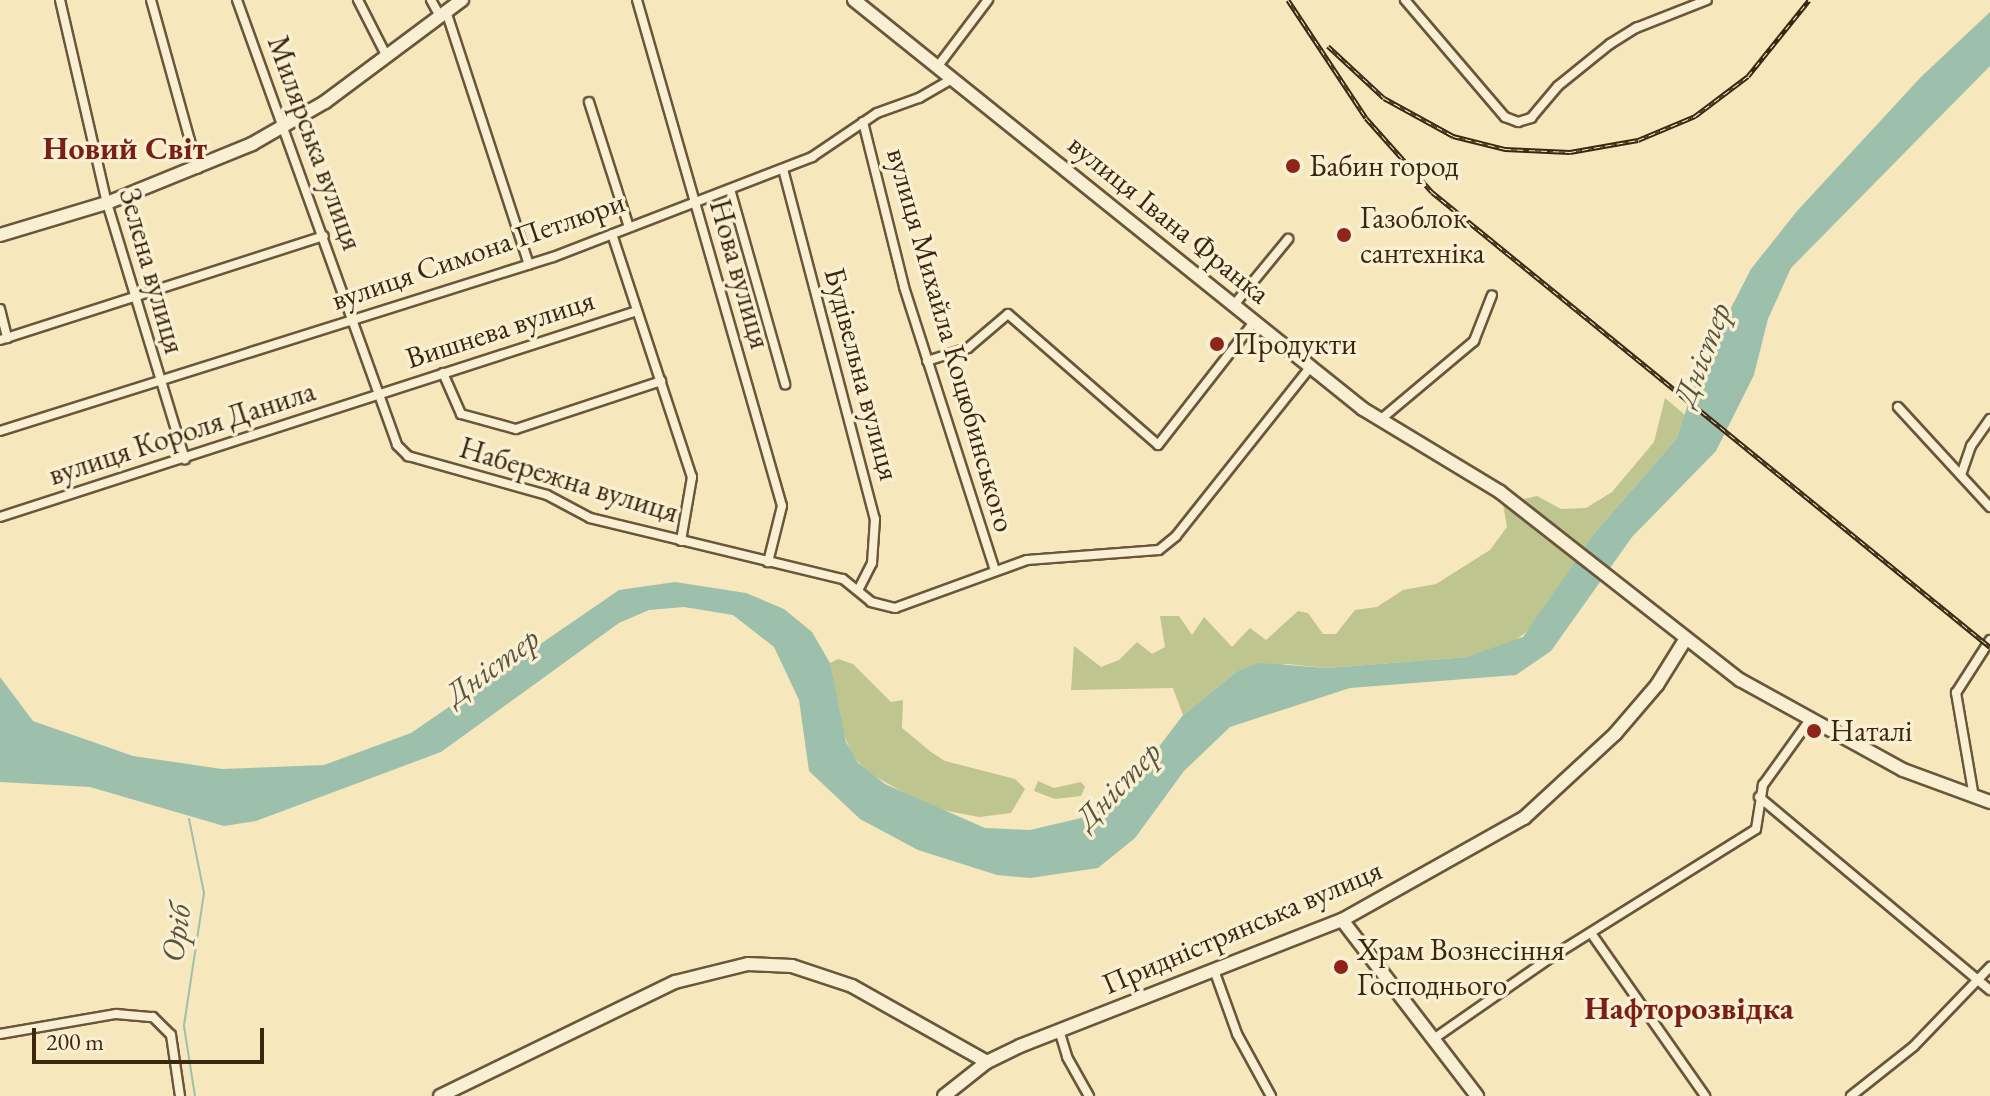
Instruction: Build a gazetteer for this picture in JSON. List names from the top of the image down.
{
  "streets": {
    "main road": ["вулиця Івана Франка", "Придністрянська вулиця"],
    "street": [
      "Милярська вулиця",
      "вулиця Симона Петлюри",
      "Зелена вулиця",
      "Нова вулиця",
      "Вишнева вулиця",
      "вулиця Михайла Коцюбинського",
      "Будівельна вулиця",
      "вулиця Короля Данила",
      "Набережна вулиця"
    ]
  },
  "crossings": [
    ["Милярська вулиця", "вулиця Симона Петлюри"],
    ["Милярська вулиця", "Вишнева вулиця"],
    ["Милярська вулиця", "вулиця Короля Данила"],
    ["Милярська вулиця", "Набережна вулиця"],
    ["вулиця Івана Франка", "вулиця Симона Петлюри"],
    ["вулиця Івана Франка", "Придністрянська вулиця"],
    ["вулиця Симона Петлюри", "Зелена вулиця"],
    ["вулиця Симона Петлюри", "Нова вулиця"],
    ["вулиця Симона Петлюри", "вулиця Михайла Коцюбинського"],
    ["вулиця Симона Петлюри", "Будівельна вулиця"],
    ["Зелена вулиця", "вулиця Короля Данила"],
    ["Нова вулиця", "Набережна вулиця"],
    ["Вишнева вулиця", "вулиця Короля Данила"],
    ["Вишнева вулиця", "Набережна вулиця"],
    ["вулиця Михайла Коцюбинського", "Набережна вулиця"],
    ["Будівельна вулиця", "Набережна вулиця"],
    ["вулиця Короля Данила", "Набережна вулиця"]
  ],
  "districts": ["Новий Світ", "Нафторозвідка"],
  "water": ["Дністер", "Оріб"],
  "places": [
    "Бабин город",
    "Газоблок сантехніка",
    "Продукти",
    "Наталi",
    "Храм Вознесіння Господнього"
  ],
  "scale_bar": "200 m"
}
